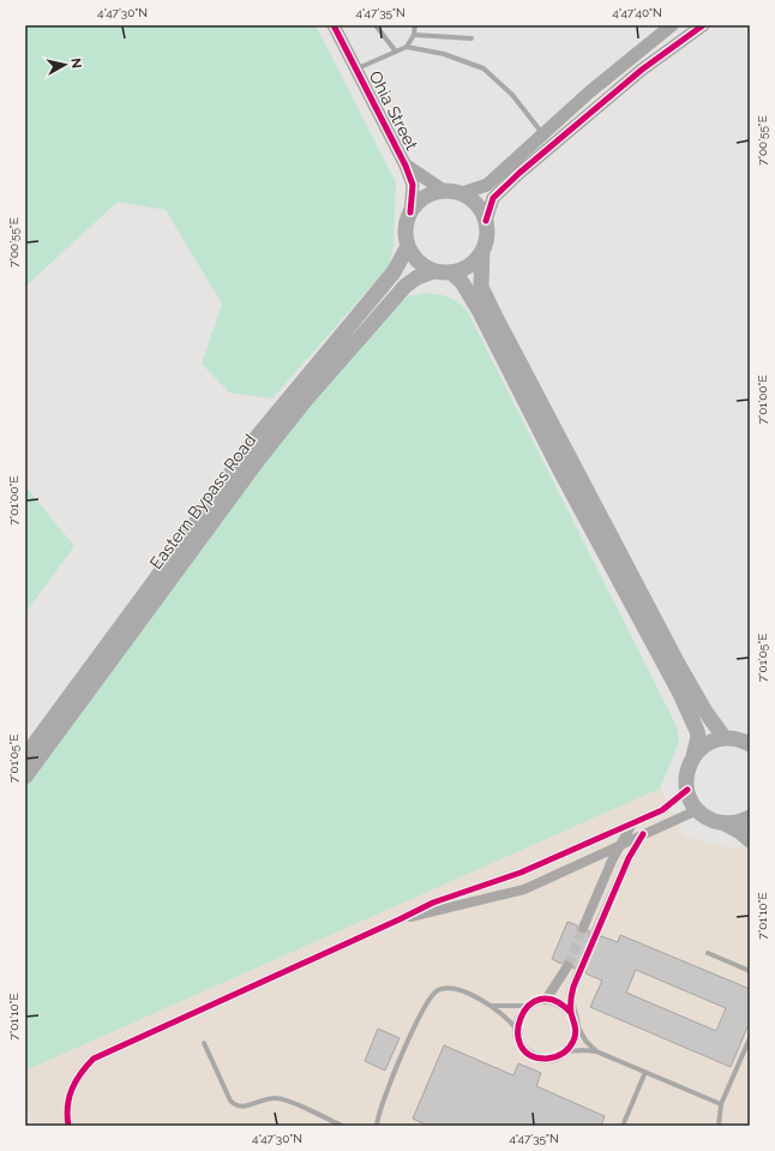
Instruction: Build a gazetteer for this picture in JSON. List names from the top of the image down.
{
  "streets": {
    "main road": ["Eastern Bypass Road"],
    "street": ["Ohia Street"]
  },
  "crossings": [
    ["Ohia Street", "Eastern Bypass Road"]
  ],
  "north": "right",
  "coordinates": [
    "4°47'30\"N",
    "4°47'35\"N",
    "4°47'40\"N",
    "7°00'55\"E",
    "7°01'00\"E",
    "7°01'05\"E",
    "7°01'10\"E"
  ]
}
